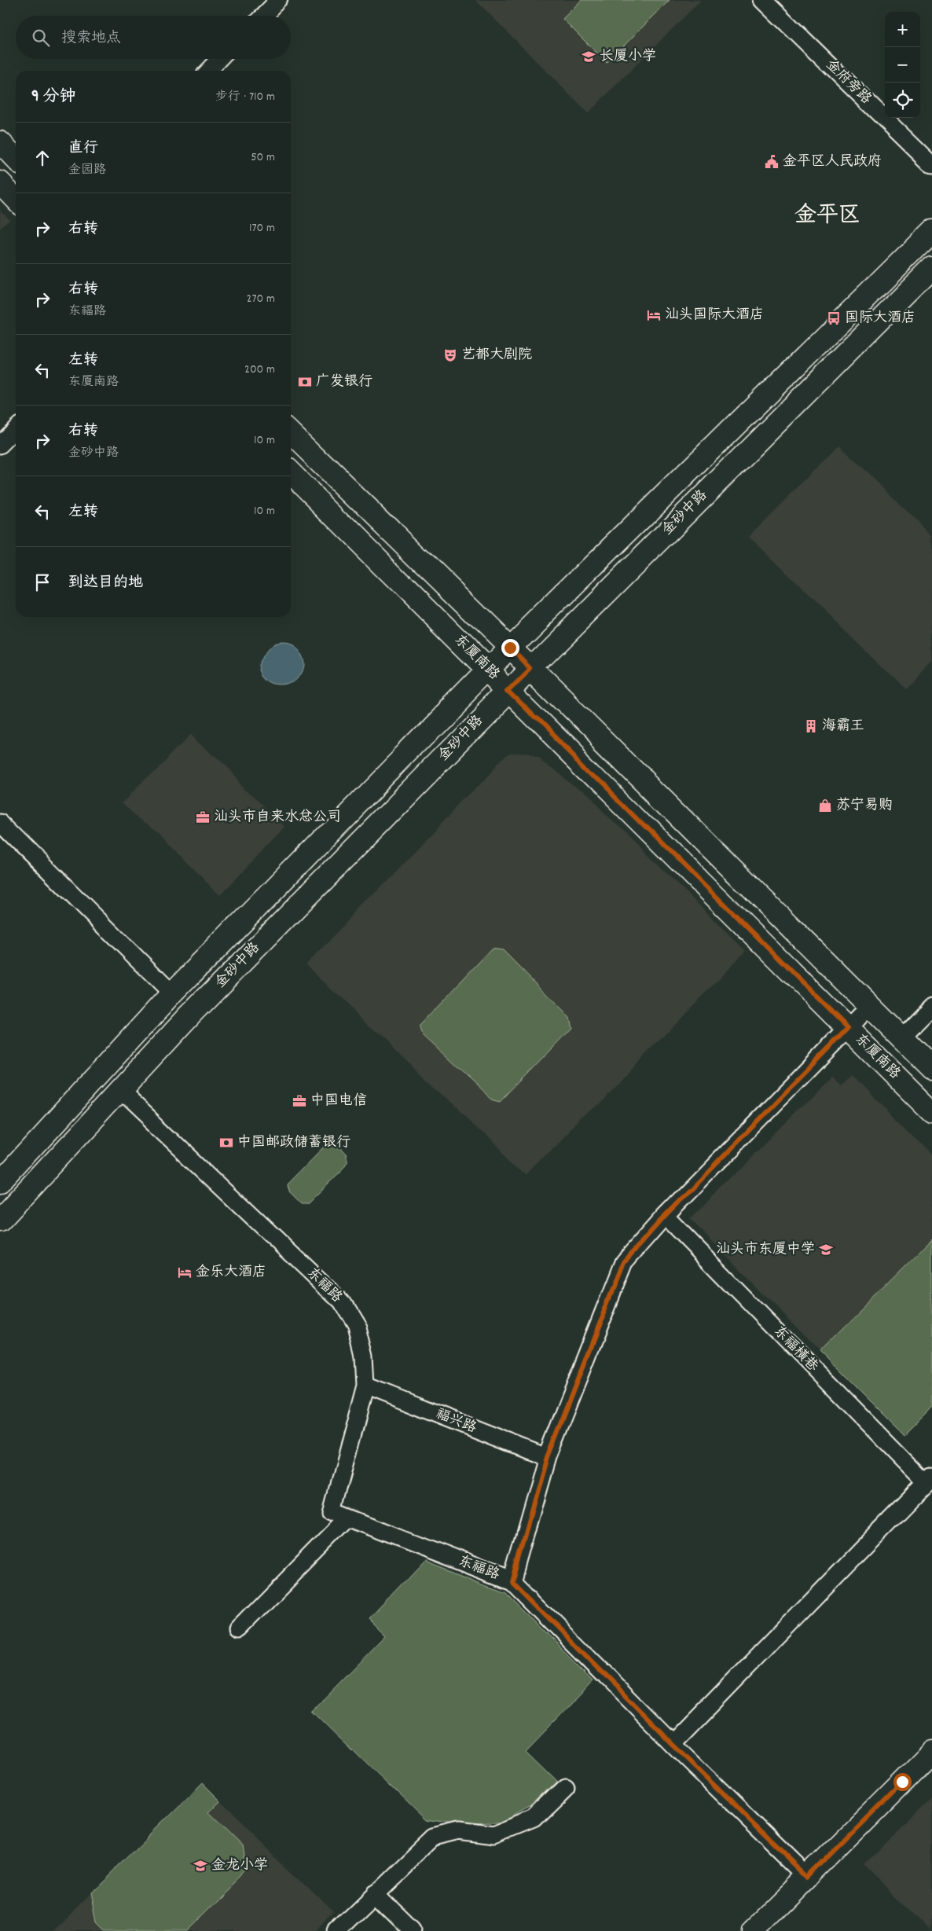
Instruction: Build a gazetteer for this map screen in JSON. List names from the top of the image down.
{
  "streets": {
    "main road": ["金砂中路", "东厦南路"],
    "street": [
      "金府旁路",
      "东福路",
      "东福横巷",
      "福兴路"
    ]
  },
  "crossings": [
    ["金砂中路", "东厦南路"],
    ["金砂中路", "东福路"],
    ["东厦南路", "东福路"],
    ["东福路", "东福横巷"],
    ["东福路", "福兴路"]
  ],
  "districts": ["金平区"],
  "places": {
    "school or university": ["长厦小学", "汕头市东厦中学", "金龙小学"],
    "public building": ["金平区人民政府"],
    "hotel": ["汕头国际大酒店", "金乐大酒店"],
    "bus stop": ["国际大酒店"],
    "theatre": ["艺都大剧院"],
    "bank": ["广发银行", "中国邮政储蓄银行"],
    "building": ["海霸王"],
    "shop": ["苏宁易购"],
    "office": ["汕头市自来水总公司", "中国电信"]
  },
  "page": {
    "map_buttons": ["+", "−"],
    "search": "搜索地点",
    "heading": ["9 分钟", "步行 · 710 m"],
    "list": [
      ["直行", "金园路", "50 m"],
      ["右转", "170 m"],
      ["右转", "东福路", "270 m"],
      ["左转", "东厦南路", "200 m"],
      ["右转", "金砂中路", "10 m"],
      ["左转", "10 m"],
      "到达目的地"
    ]
  }
}
